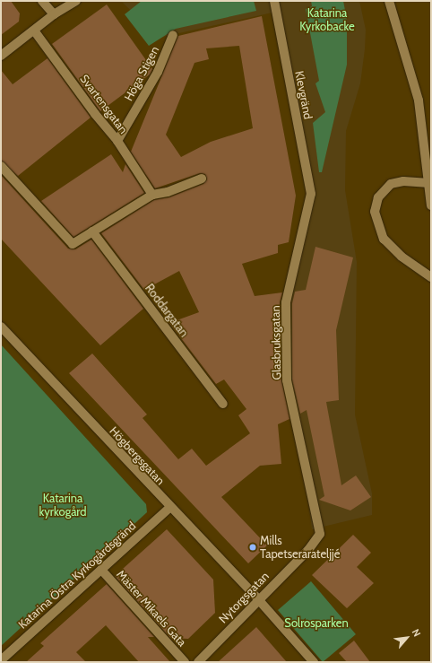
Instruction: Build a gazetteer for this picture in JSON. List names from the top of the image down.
{
  "streets": {
    "street": [
      "Höga Stigen",
      "Klevgränd",
      "Svartensgatan",
      "Roddargatan",
      "Glasbruksgatan",
      "Högbergsgatan",
      "Katarina Östra Kyrkogårdsgränd",
      "Nytorgsgatan",
      "Mäster Mikaels Gata"
    ]
  },
  "crossings": [
    ["Höga Stigen", "Svartensgatan"],
    ["Klevgränd", "Glasbruksgatan"],
    ["Glasbruksgatan", "Nytorgsgatan"],
    ["Högbergsgatan", "Katarina Östra Kyrkogårdsgränd"],
    ["Högbergsgatan", "Nytorgsgatan"],
    ["Katarina Östra Kyrkogårdsgränd", "Mäster Mikaels Gata"]
  ],
  "parks": ["Katarina Kyrkobacke", "Katarina kyrkogård", "Solrosparken"],
  "places": ["Mills Tapetserarateljjé"],
  "north": "top right"
}
